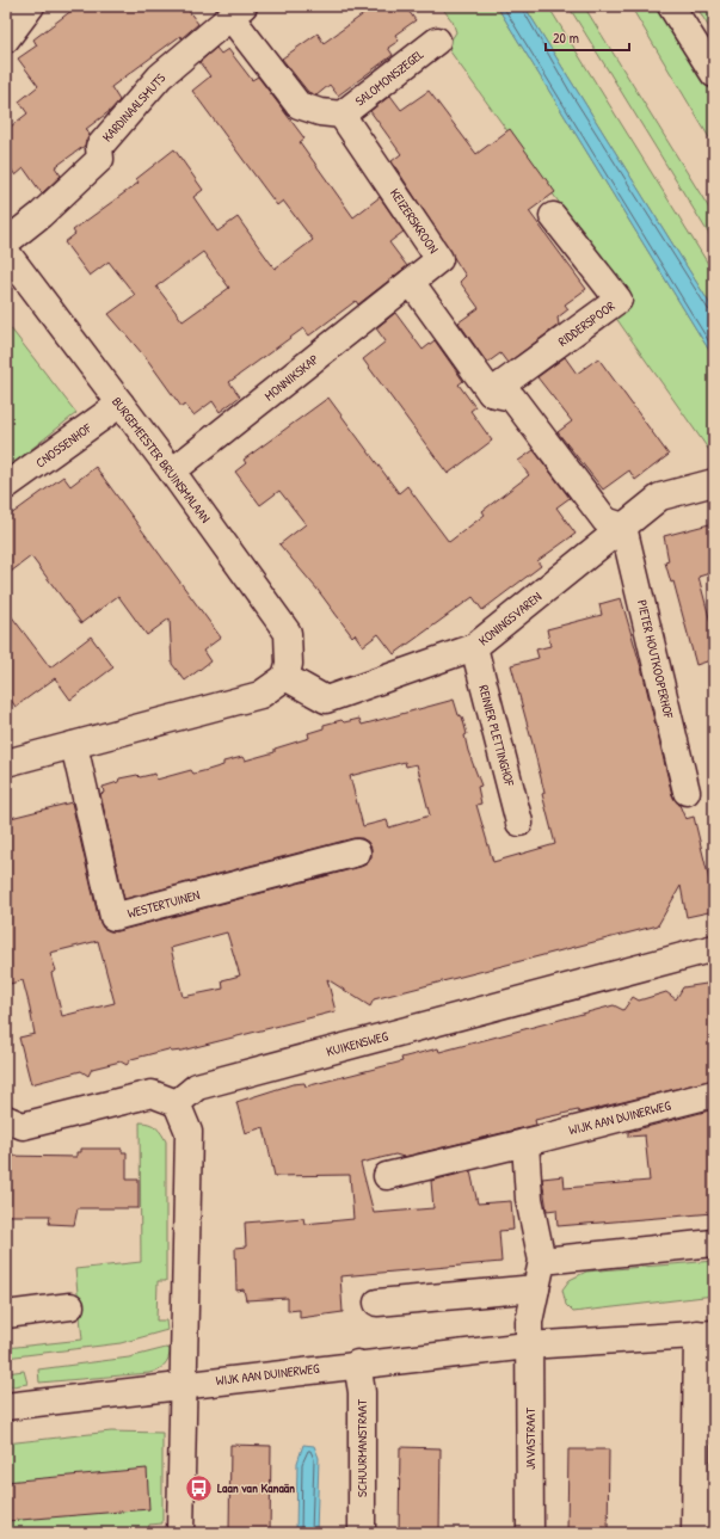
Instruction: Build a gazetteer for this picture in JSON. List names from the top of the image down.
{
  "streets": {
    "street": [
      "SALOMONSZEGEL",
      "KARDINAALSMUTS",
      "KEIZERSKROON",
      "RIDDERSPOOR",
      "MONNIKSKAP",
      "CNOSSENHOF",
      "BURGEMEESTER BRUINSMALAAN",
      "KONINGSVAREN",
      "PIETER HOUTKOOPERHOF",
      "REINIER PLETTINGHOF",
      "WESTERTUINEN",
      "KUIKENSWEG",
      "WIJK AAN DUINERWEG",
      "JAVASTRAAT",
      "SCHUURMANSTRAAT"
    ]
  },
  "crossings": [
    ["SALOMONSZEGEL", "KEIZERSKROON"],
    ["KEIZERSKROON", "MONNIKSKAP"],
    ["MONNIKSKAP", "BURGEMEESTER BRUINSMALAAN"],
    ["CNOSSENHOF", "BURGEMEESTER BRUINSMALAAN"],
    ["BURGEMEESTER BRUINSMALAAN", "KONINGSVAREN"],
    ["KONINGSVAREN", "PIETER HOUTKOOPERHOF"],
    ["KONINGSVAREN", "REINIER PLETTINGHOF"],
    ["WIJK AAN DUINERWEG", "JAVASTRAAT"],
    ["WIJK AAN DUINERWEG", "SCHUURMANSTRAAT"]
  ],
  "places": {
    "bus stop": ["Laan van Kanaän"]
  },
  "scale_bar": "20 m"
}
